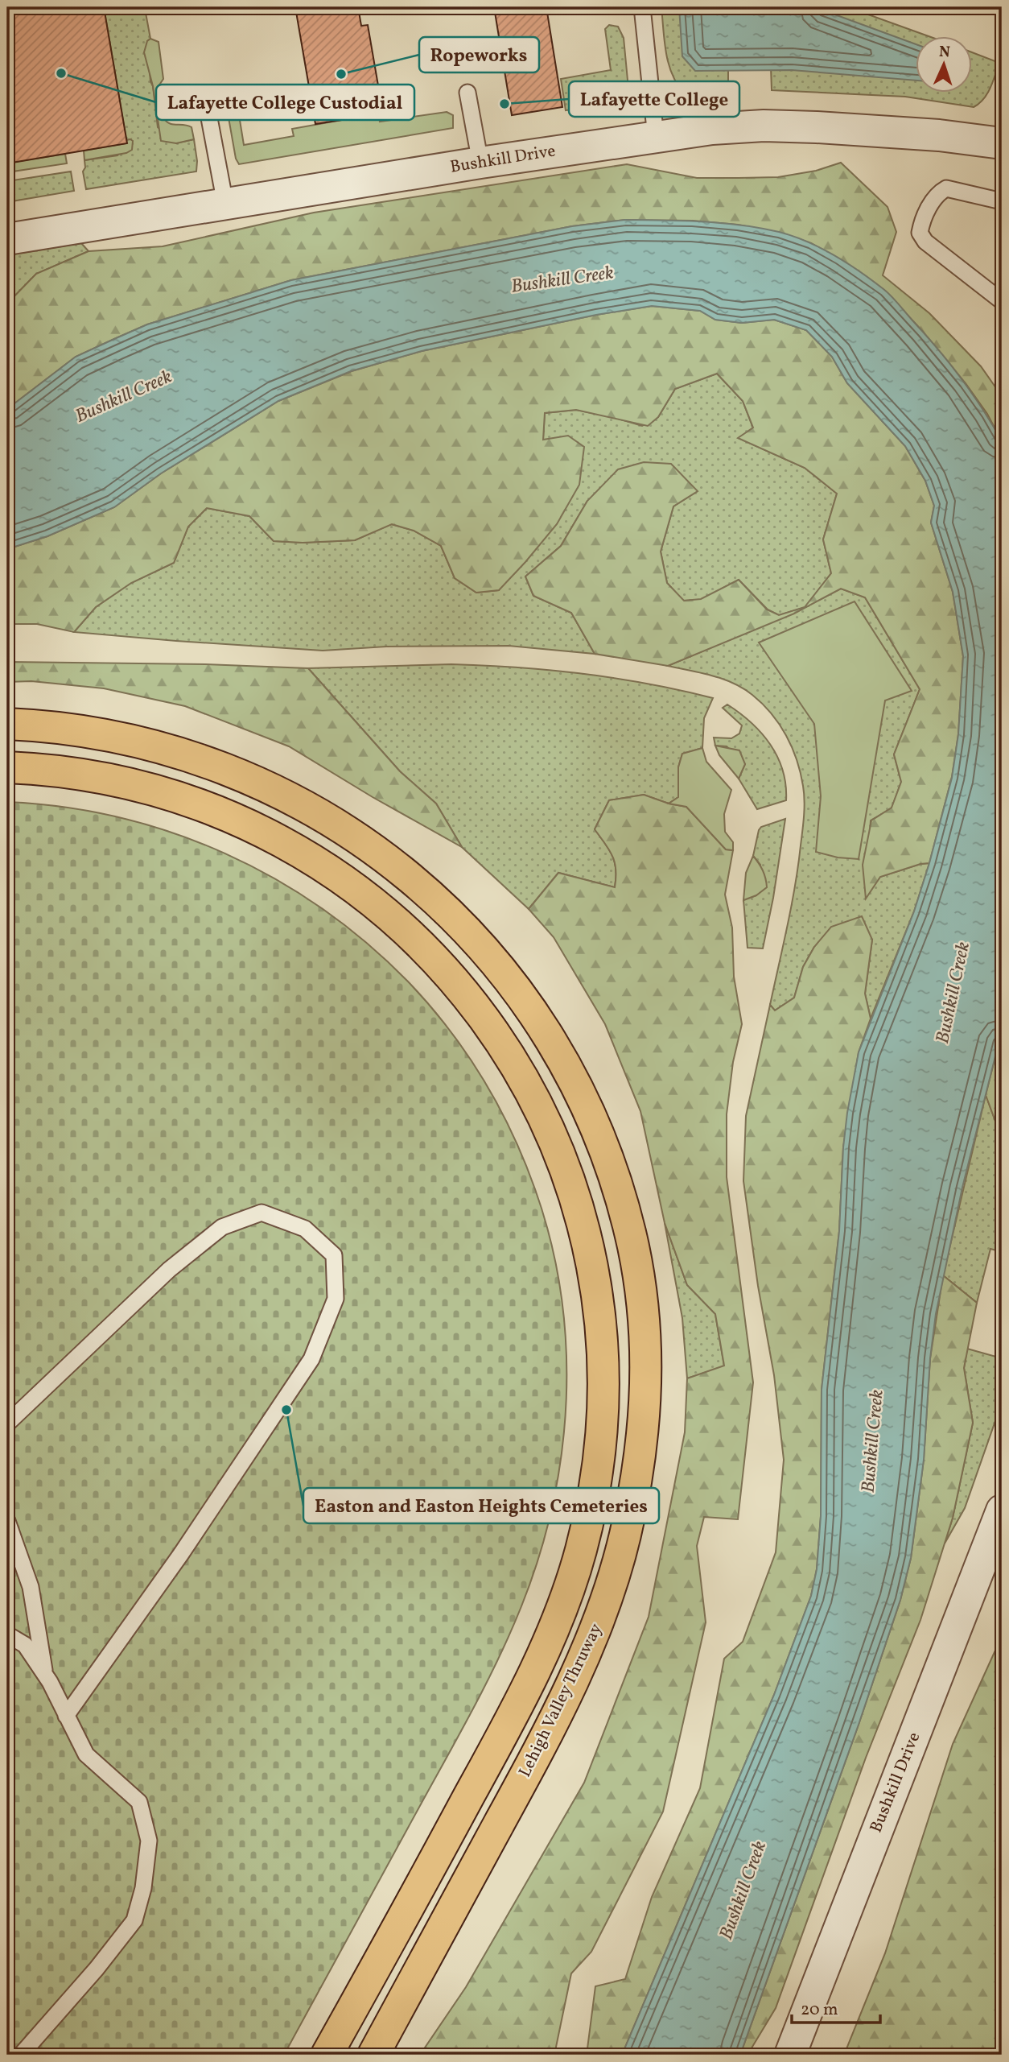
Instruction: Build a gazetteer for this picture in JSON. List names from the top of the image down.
{
  "streets": {
    "highway": ["Lehigh Valley Thruway"],
    "street": ["Bushkill Drive"]
  },
  "water": ["Bushkill Creek"],
  "places": [
    "Lafayette College Custodial",
    "Ropeworks",
    "Lafayette College",
    "Easton and Easton Heights Cemeteries"
  ],
  "scale_bar": "20 m",
  "north": "top"
}
